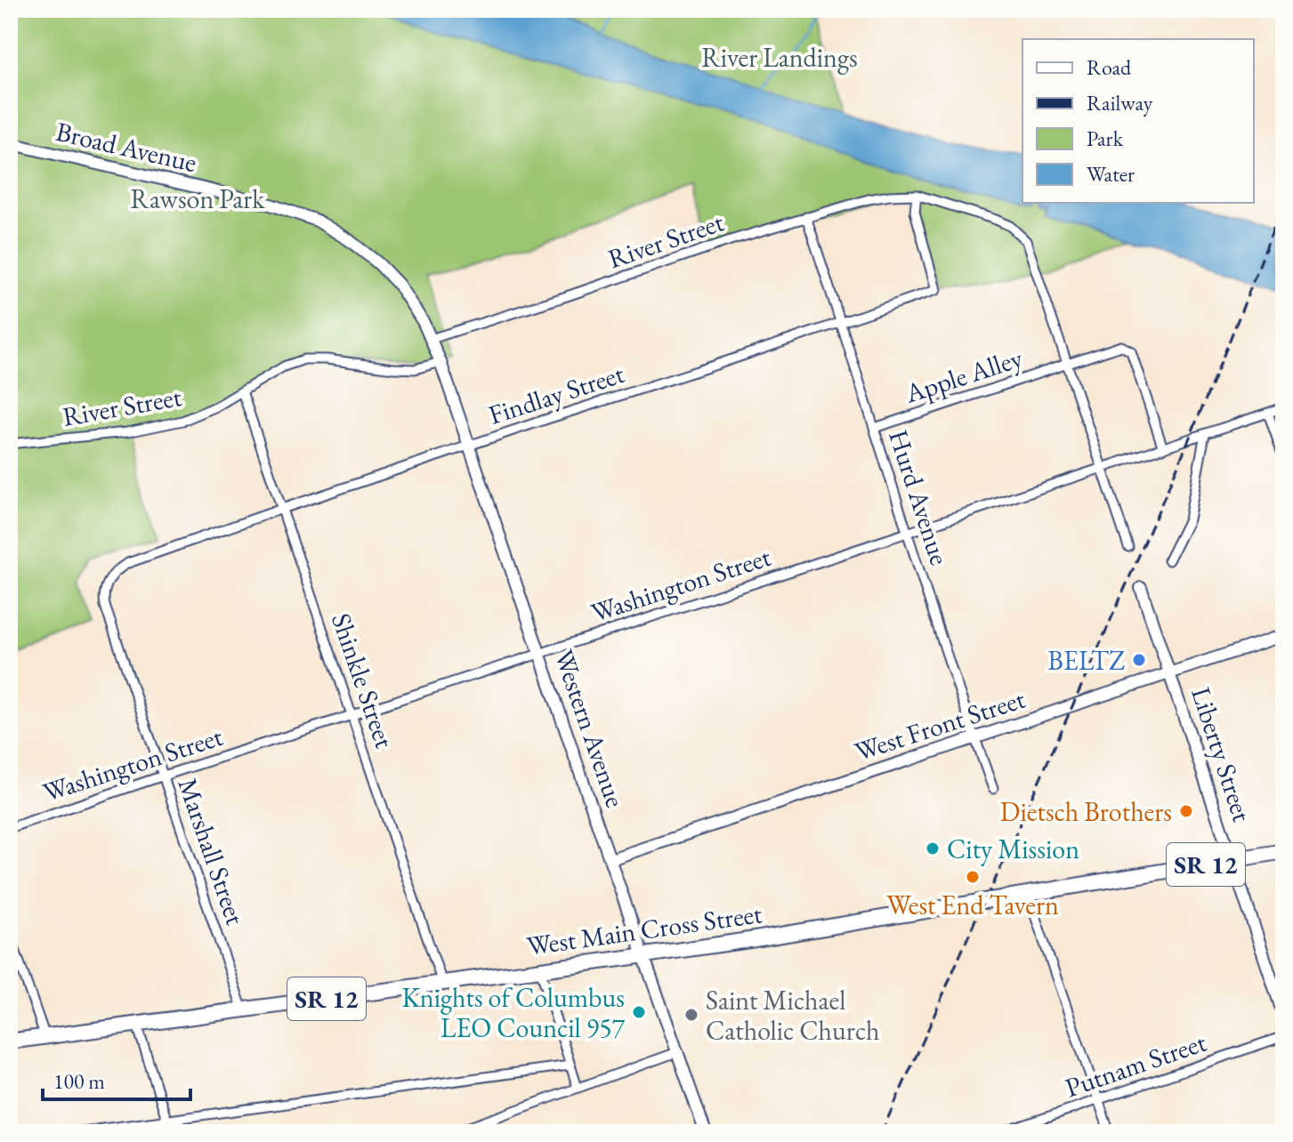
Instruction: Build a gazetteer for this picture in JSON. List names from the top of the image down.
{
  "streets": {
    "highway": ["SR 12", "West Main Cross Street"],
    "main road": [
      "Broad Avenue",
      "West Front Street",
      "Western Avenue",
      "Liberty Street"
    ],
    "street": [
      "River Street",
      "Apple Alley",
      "Findlay Street",
      "Hurd Avenue",
      "Washington Street",
      "Shinkle Street",
      "Marshall Street",
      "Putnam Street"
    ]
  },
  "crossings": [
    ["Broad Avenue", "River Street"],
    ["Broad Avenue", "Western Avenue"],
    ["River Street", "Findlay Street"],
    ["River Street", "Hurd Avenue"],
    ["River Street", "Shinkle Street"],
    ["River Street", "Western Avenue"],
    ["Apple Alley", "Hurd Avenue"],
    ["Apple Alley", "Washington Street"],
    ["Findlay Street", "Hurd Avenue"],
    ["Findlay Street", "Shinkle Street"],
    ["Findlay Street", "Western Avenue"],
    ["Findlay Street", "Marshall Street"],
    ["Hurd Avenue", "Washington Street"],
    ["Hurd Avenue", "West Front Street"],
    ["Washington Street", "Shinkle Street"],
    ["Washington Street", "Western Avenue"],
    ["Washington Street", "Marshall Street"],
    ["Shinkle Street", "West Main Cross Street"],
    ["West Front Street", "Western Avenue"],
    ["West Front Street", "Liberty Street"],
    ["Western Avenue", "West Main Cross Street"],
    ["Liberty Street", "West Main Cross Street"],
    ["Marshall Street", "West Main Cross Street"]
  ],
  "parks": ["River Landings", "Rawson Park"],
  "places": [
    "BELTZ",
    "Dietsch Brothers",
    "City Mission",
    "West End Tavern",
    "Knights of Columbus LEO Council 957",
    "Saint Michael Catholic Church"
  ],
  "legend": [
    "Road",
    "Railway",
    "Park",
    "Water"
  ],
  "scale_bar": "100 m"
}
